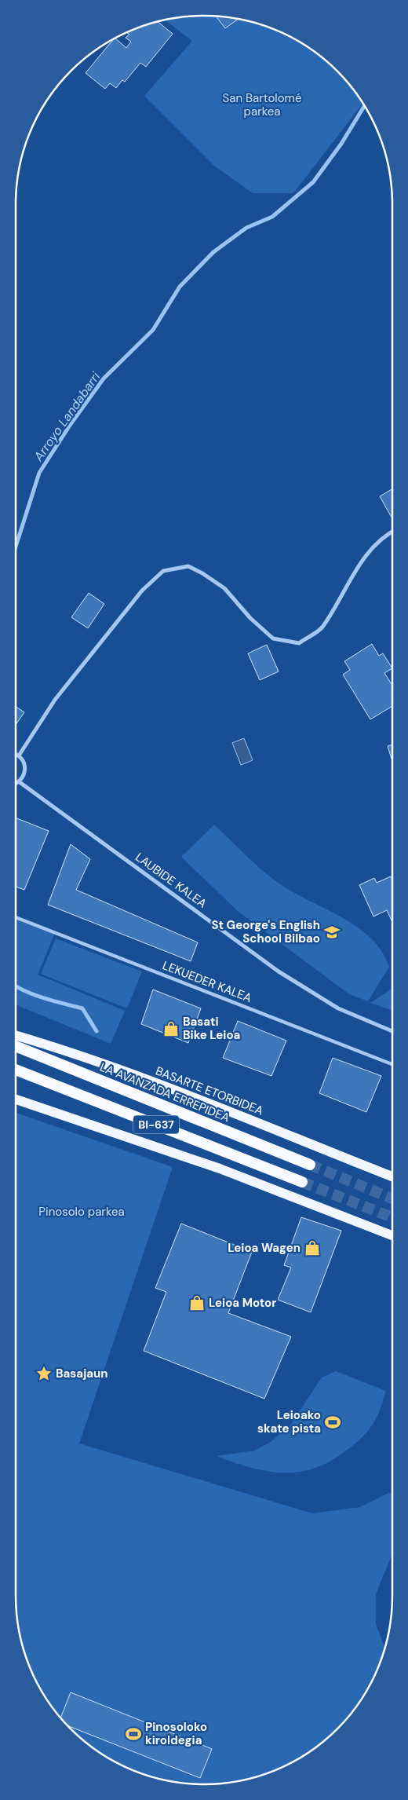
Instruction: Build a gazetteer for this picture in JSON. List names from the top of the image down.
{
  "streets": {
    "highway": ["LA AVANZADA ERREPIDEA", "BI-637"],
    "main road": ["BASARTE ETORBIDEA"],
    "street": ["LAUBIDE KALEA", "LEKUEDER KALEA"]
  },
  "water": ["Arroyo Landabarri"],
  "parks": ["San Bartolomé parkea", "Pinosolo parkea"],
  "places": {
    "school or university": ["St George's English School Bilbao"],
    "shop": ["Basati Bike Leioa", "Leioa Wagen", "Leioa Motor"],
    "place": ["Basajaun"],
    "sports": ["Leioako skate pista", "Pinosoloko kiroldegia"]
  }
}
